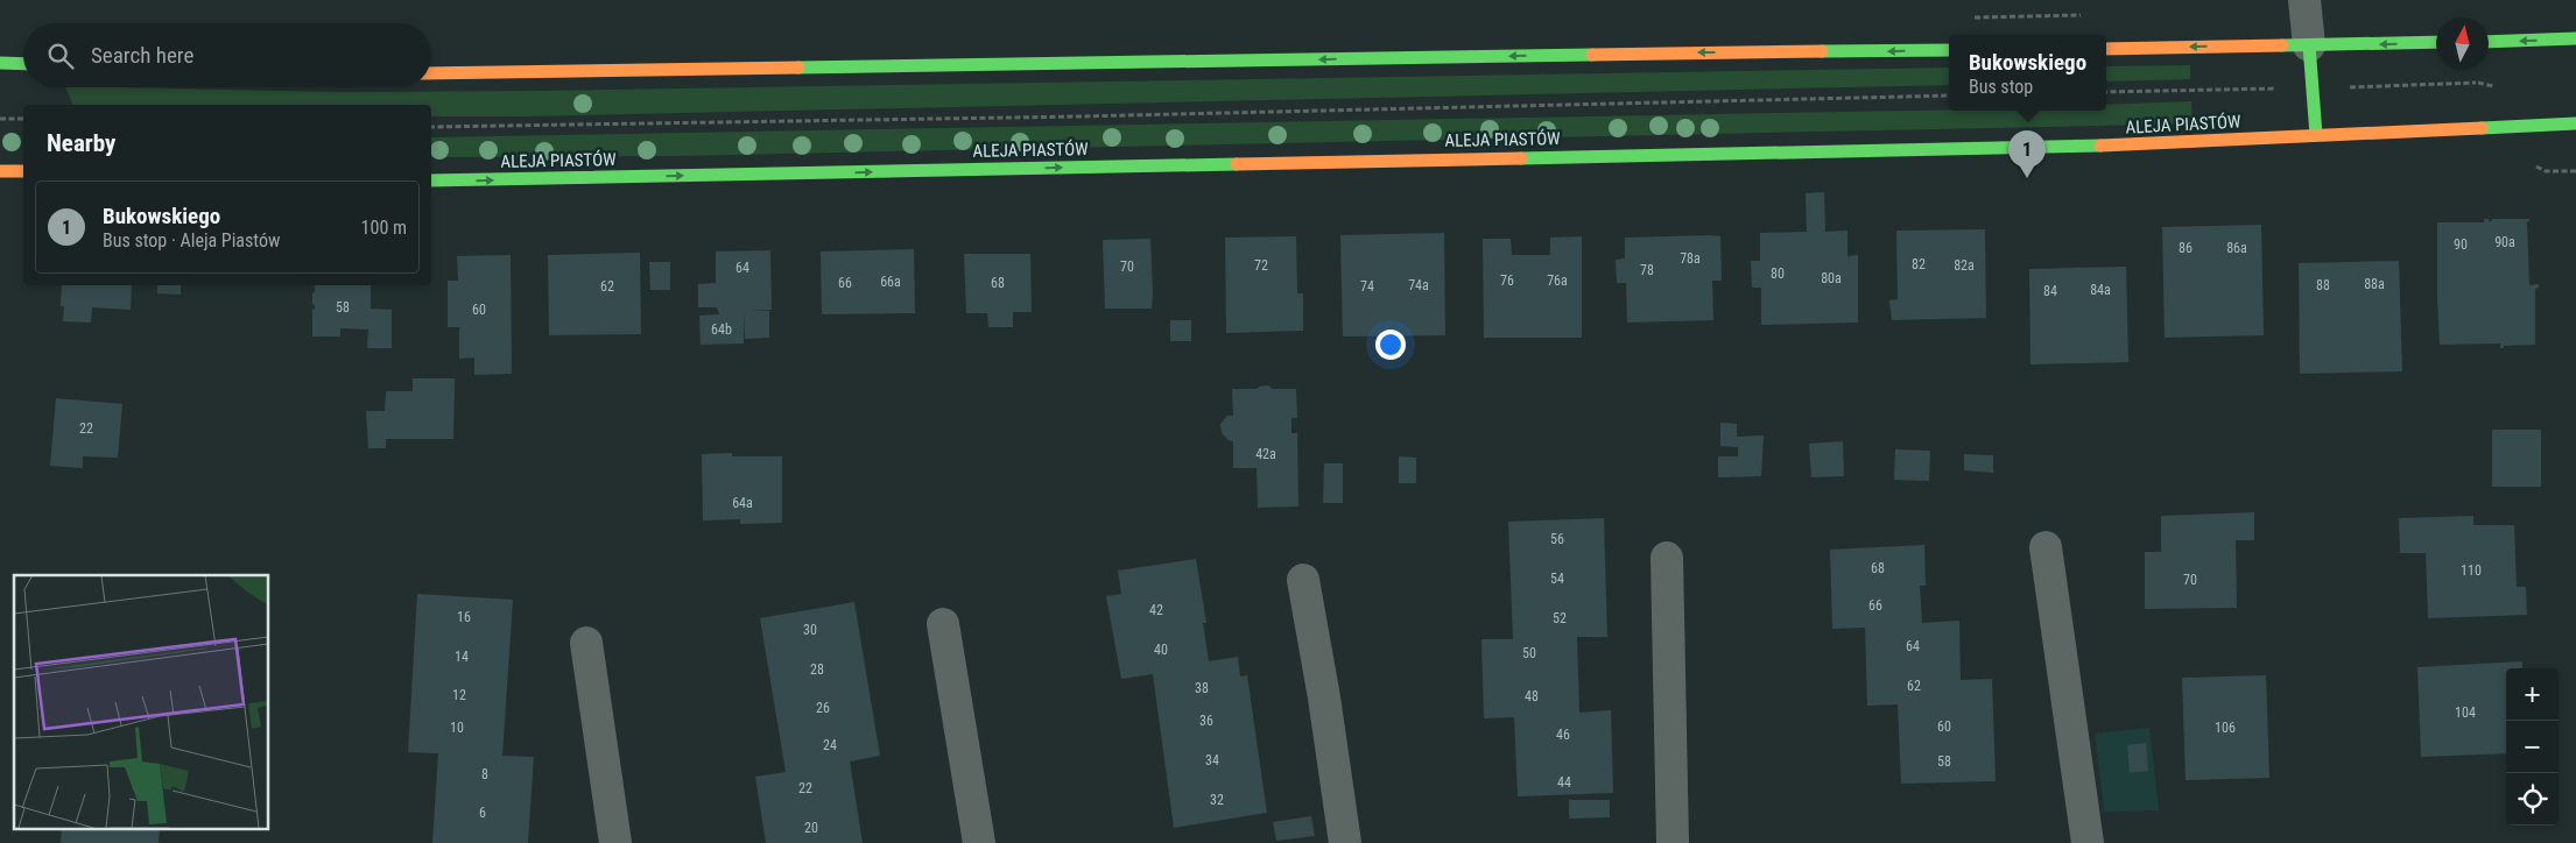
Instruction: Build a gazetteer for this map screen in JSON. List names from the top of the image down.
{
  "streets": {
    "street": ["ALEJA PIASTÓW"]
  },
  "house_numbers": [
    "90a",
    "90",
    "86",
    "86a",
    "78a",
    "82",
    "72",
    "82a",
    "70",
    "64",
    "78",
    "80",
    "80a",
    "76",
    "76a",
    "66a",
    "66",
    "68",
    "88a",
    "74a",
    "88",
    "62",
    "74",
    "84a",
    "84",
    "58",
    "60",
    "64b",
    "22",
    "42a",
    "64a",
    "56",
    "68",
    "110",
    "54",
    "70",
    "66",
    "42",
    "16",
    "52",
    "30",
    "64",
    "40",
    "50",
    "14",
    "28",
    "62",
    "38",
    "12",
    "48",
    "26",
    "104",
    "36",
    "60",
    "10",
    "106",
    "46",
    "24",
    "34",
    "58",
    "8",
    "44",
    "22",
    "32",
    "6",
    "20"
  ],
  "north": "top",
  "page": {
    "search": "Search here",
    "popup": ["Bukowskiego", "Bus stop"],
    "heading": "Nearby",
    "pins": "1",
    "list": [
      {
        "mark": "1",
        "name": "Bukowskiego",
        "note": "Bus stop · Aleja Piastów",
        "value": "100 m"
      }
    ],
    "map_buttons": ["+", "−"]
  }
}
